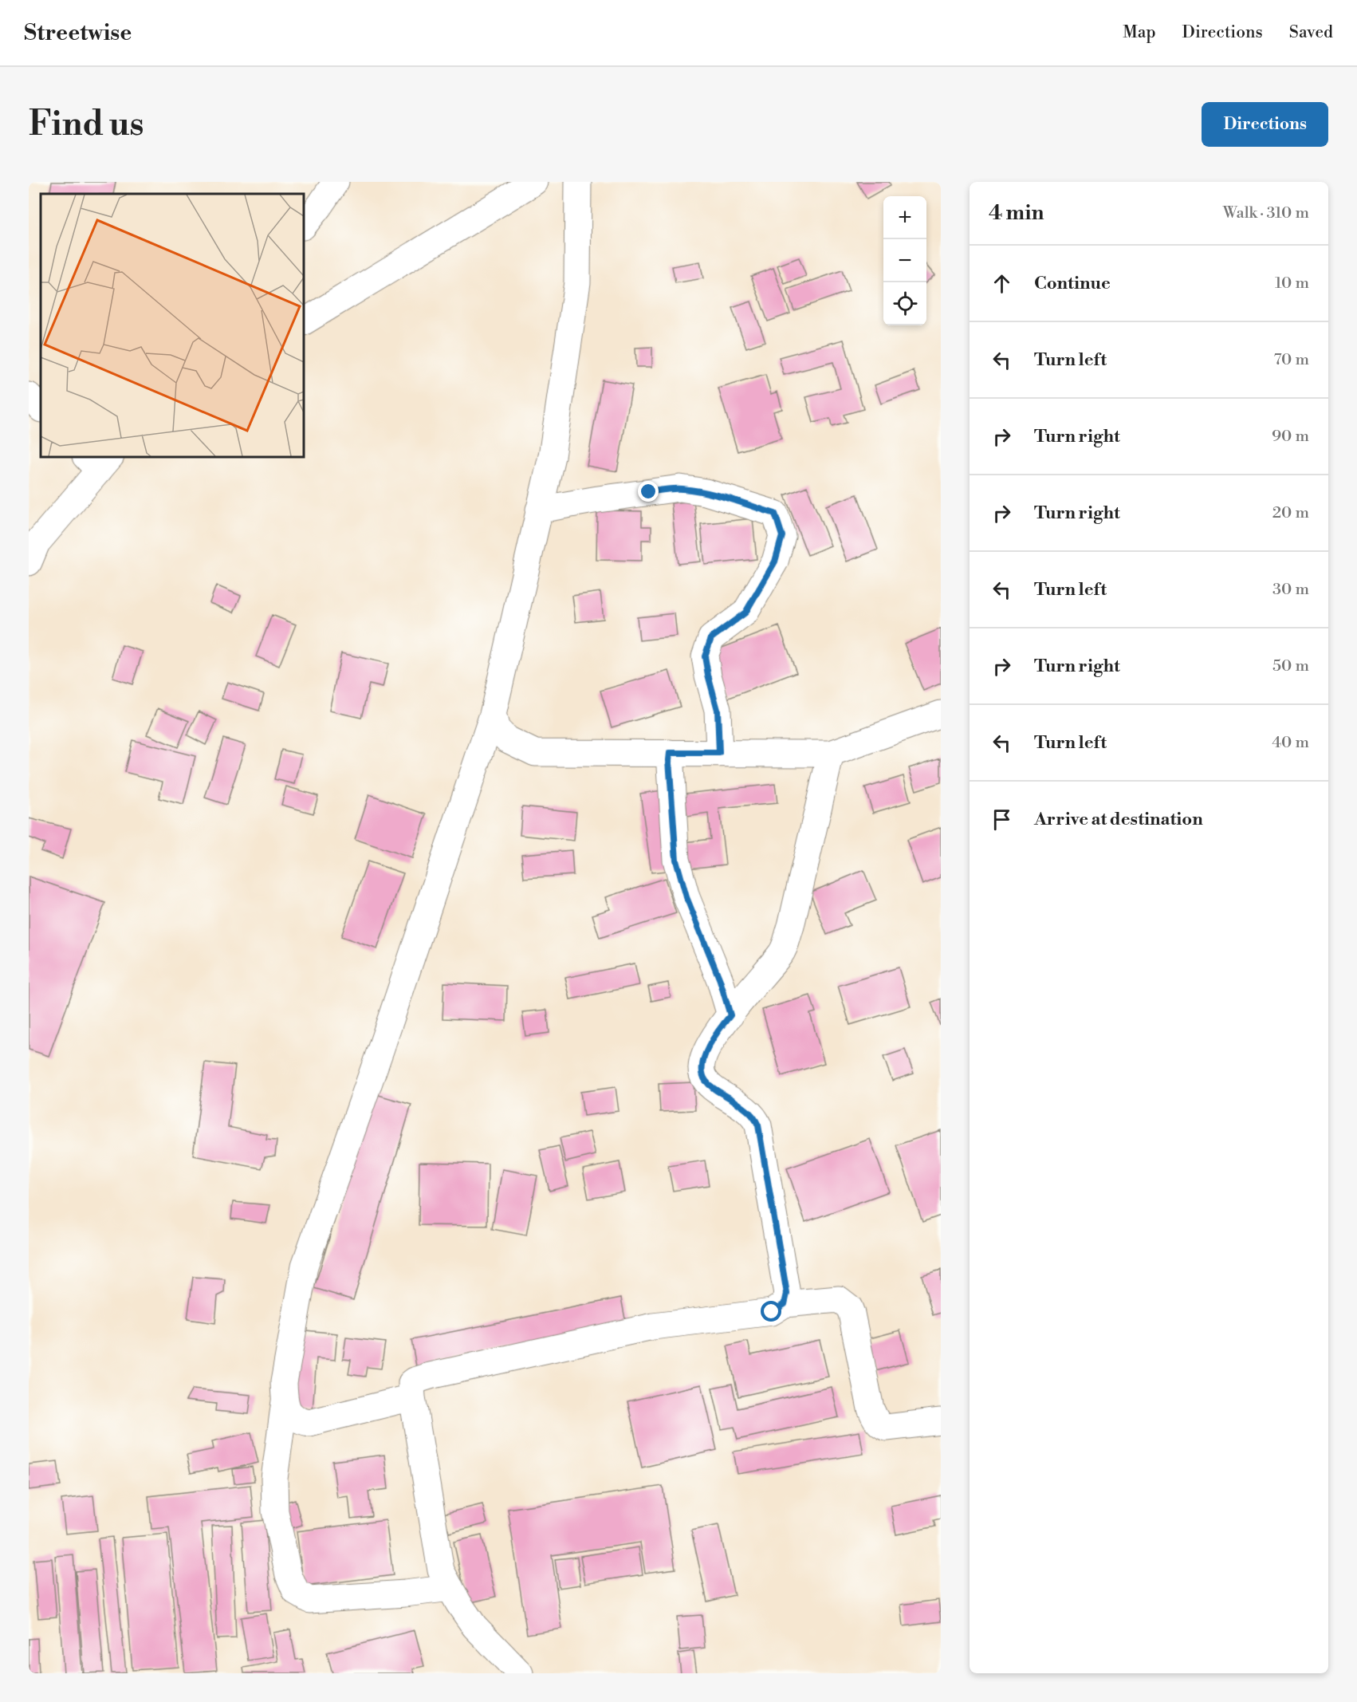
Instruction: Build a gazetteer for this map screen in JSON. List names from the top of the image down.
{
  "page": {
    "header": "Streetwise",
    "nav": ["Map", "Directions", "Saved"],
    "buttons": "Directions",
    "title": "Find us",
    "heading": ["4 min", "Walk · 310 m"],
    "map_buttons": ["+", "−"],
    "list": [
      ["Continue", "10 m"],
      ["Turn left", "70 m"],
      ["Turn right", "90 m"],
      ["Turn right", "20 m"],
      ["Turn left", "30 m"],
      ["Turn right", "50 m"],
      ["Turn left", "40 m"],
      "Arrive at destination"
    ]
  }
}
